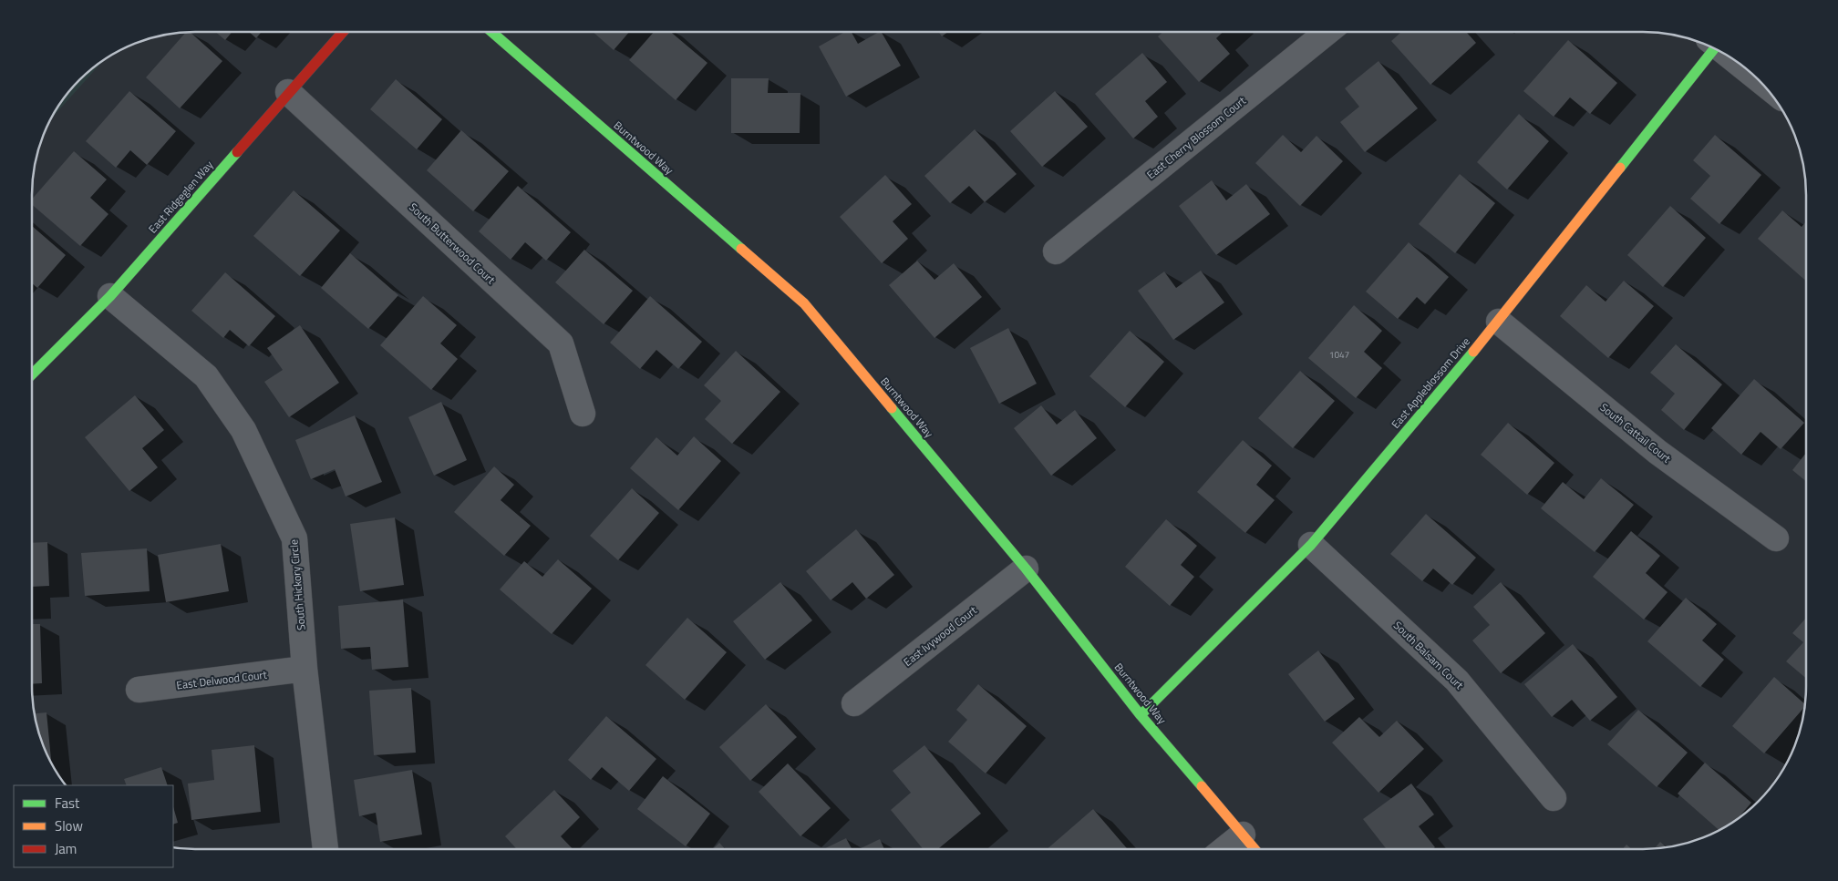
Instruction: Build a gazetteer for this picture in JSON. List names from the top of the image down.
{
  "streets": {
    "street": [
      "East Cherry Blossom Court",
      "Burntwood Way",
      "East Ridgeglen Way",
      "South Butterwood Court",
      "East Appleblossom Drive",
      "South Cattail Court",
      "South Hickory Circle",
      "East Ivywood Court",
      "South Balsam Court",
      "East Delwood Court"
    ]
  },
  "crossings": [
    ["Burntwood Way", "East Appleblossom Drive"],
    ["Burntwood Way", "East Ivywood Court"],
    ["East Ridgeglen Way", "South Butterwood Court"],
    ["East Ridgeglen Way", "South Hickory Circle"],
    ["East Appleblossom Drive", "South Cattail Court"],
    ["East Appleblossom Drive", "South Balsam Court"],
    ["South Hickory Circle", "East Delwood Court"]
  ],
  "house_numbers": ["1047"],
  "legend": ["Fast", "Slow", "Jam"]
}
